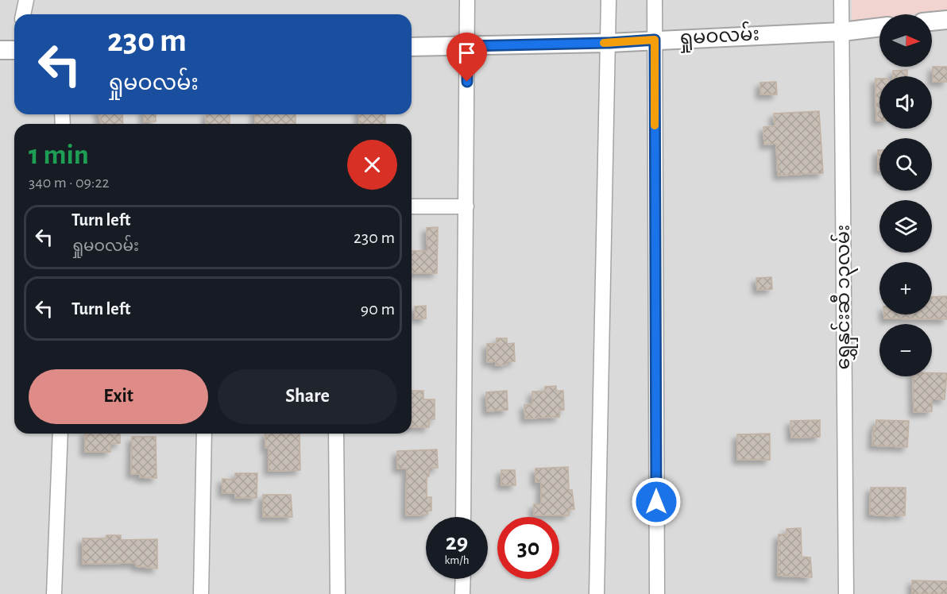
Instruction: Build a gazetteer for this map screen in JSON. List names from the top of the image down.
{
  "streets": {
    "street": ["ရှုမဝလမ်း", "ရွှေနှင်းဆီ ၁၃လမ်း"]
  },
  "crossings": [
    ["ရှုမဝလမ်း", "ရွှေနှင်းဆီ ၁၃လမ်း"]
  ],
  "north": "right",
  "page": {
    "map_buttons": ["+", "−"],
    "turn": ["230 m", "ရှုမဝလမ်း"],
    "heading": ["1 min", "340 m · 09:22"],
    "list": [
      {
        "name": "Turn left",
        "note": "ရှုမဝလမ်း",
        "value": "230 m"
      },
      {
        "name": "Turn left",
        "value": "90 m"
      }
    ],
    "buttons": ["Exit", "Share"],
    "speed": "29 km/h",
    "limit": "30"
  }
}
